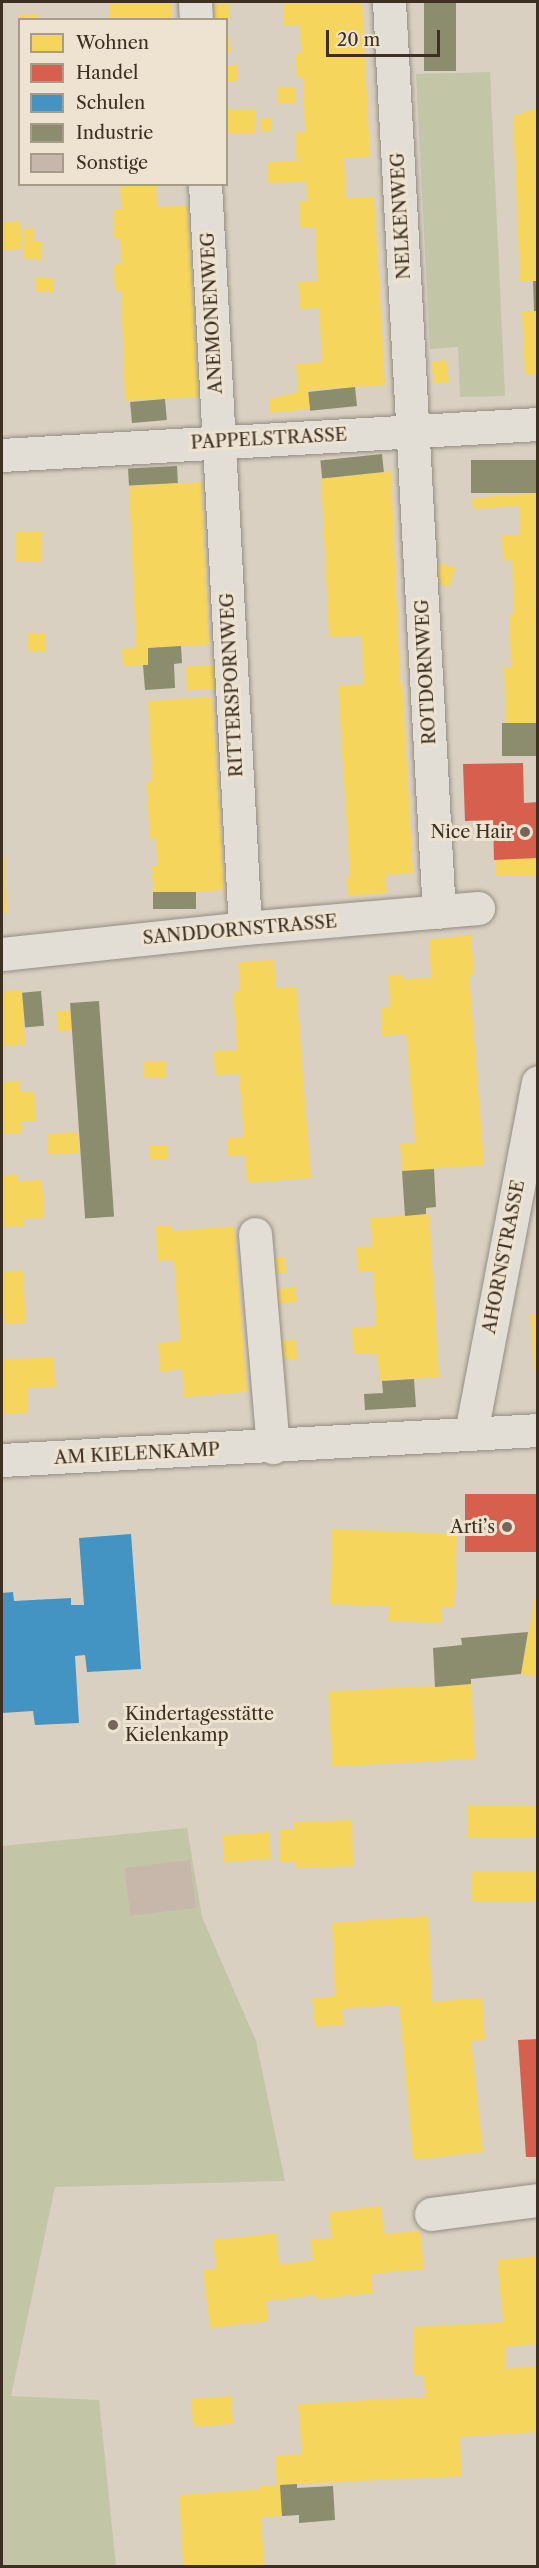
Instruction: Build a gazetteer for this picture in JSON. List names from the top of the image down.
{
  "streets": {
    "street": [
      "NELKENWEG",
      "ANEMONENWEG",
      "PAPPELSTRASSE",
      "ROTDORNWEG",
      "RITTERSPORNWEG",
      "SANDDORNSTRASSE",
      "AHORNSTRASSE",
      "AM KIELENKAMP"
    ]
  },
  "crossings": [
    ["NELKENWEG", "PAPPELSTRASSE"],
    ["NELKENWEG", "ROTDORNWEG"],
    ["ANEMONENWEG", "PAPPELSTRASSE"],
    ["ANEMONENWEG", "RITTERSPORNWEG"],
    ["PAPPELSTRASSE", "ROTDORNWEG"],
    ["PAPPELSTRASSE", "RITTERSPORNWEG"],
    ["ROTDORNWEG", "SANDDORNSTRASSE"],
    ["RITTERSPORNWEG", "SANDDORNSTRASSE"],
    ["AHORNSTRASSE", "AM KIELENKAMP"]
  ],
  "places": ["Nice Hair", "Arti’s", "Kindertagesstätte Kielenkamp"],
  "legend": [
    "Wohnen",
    "Handel",
    "Schulen",
    "Industrie",
    "Sonstige"
  ],
  "scale_bar": "20 m"
}
